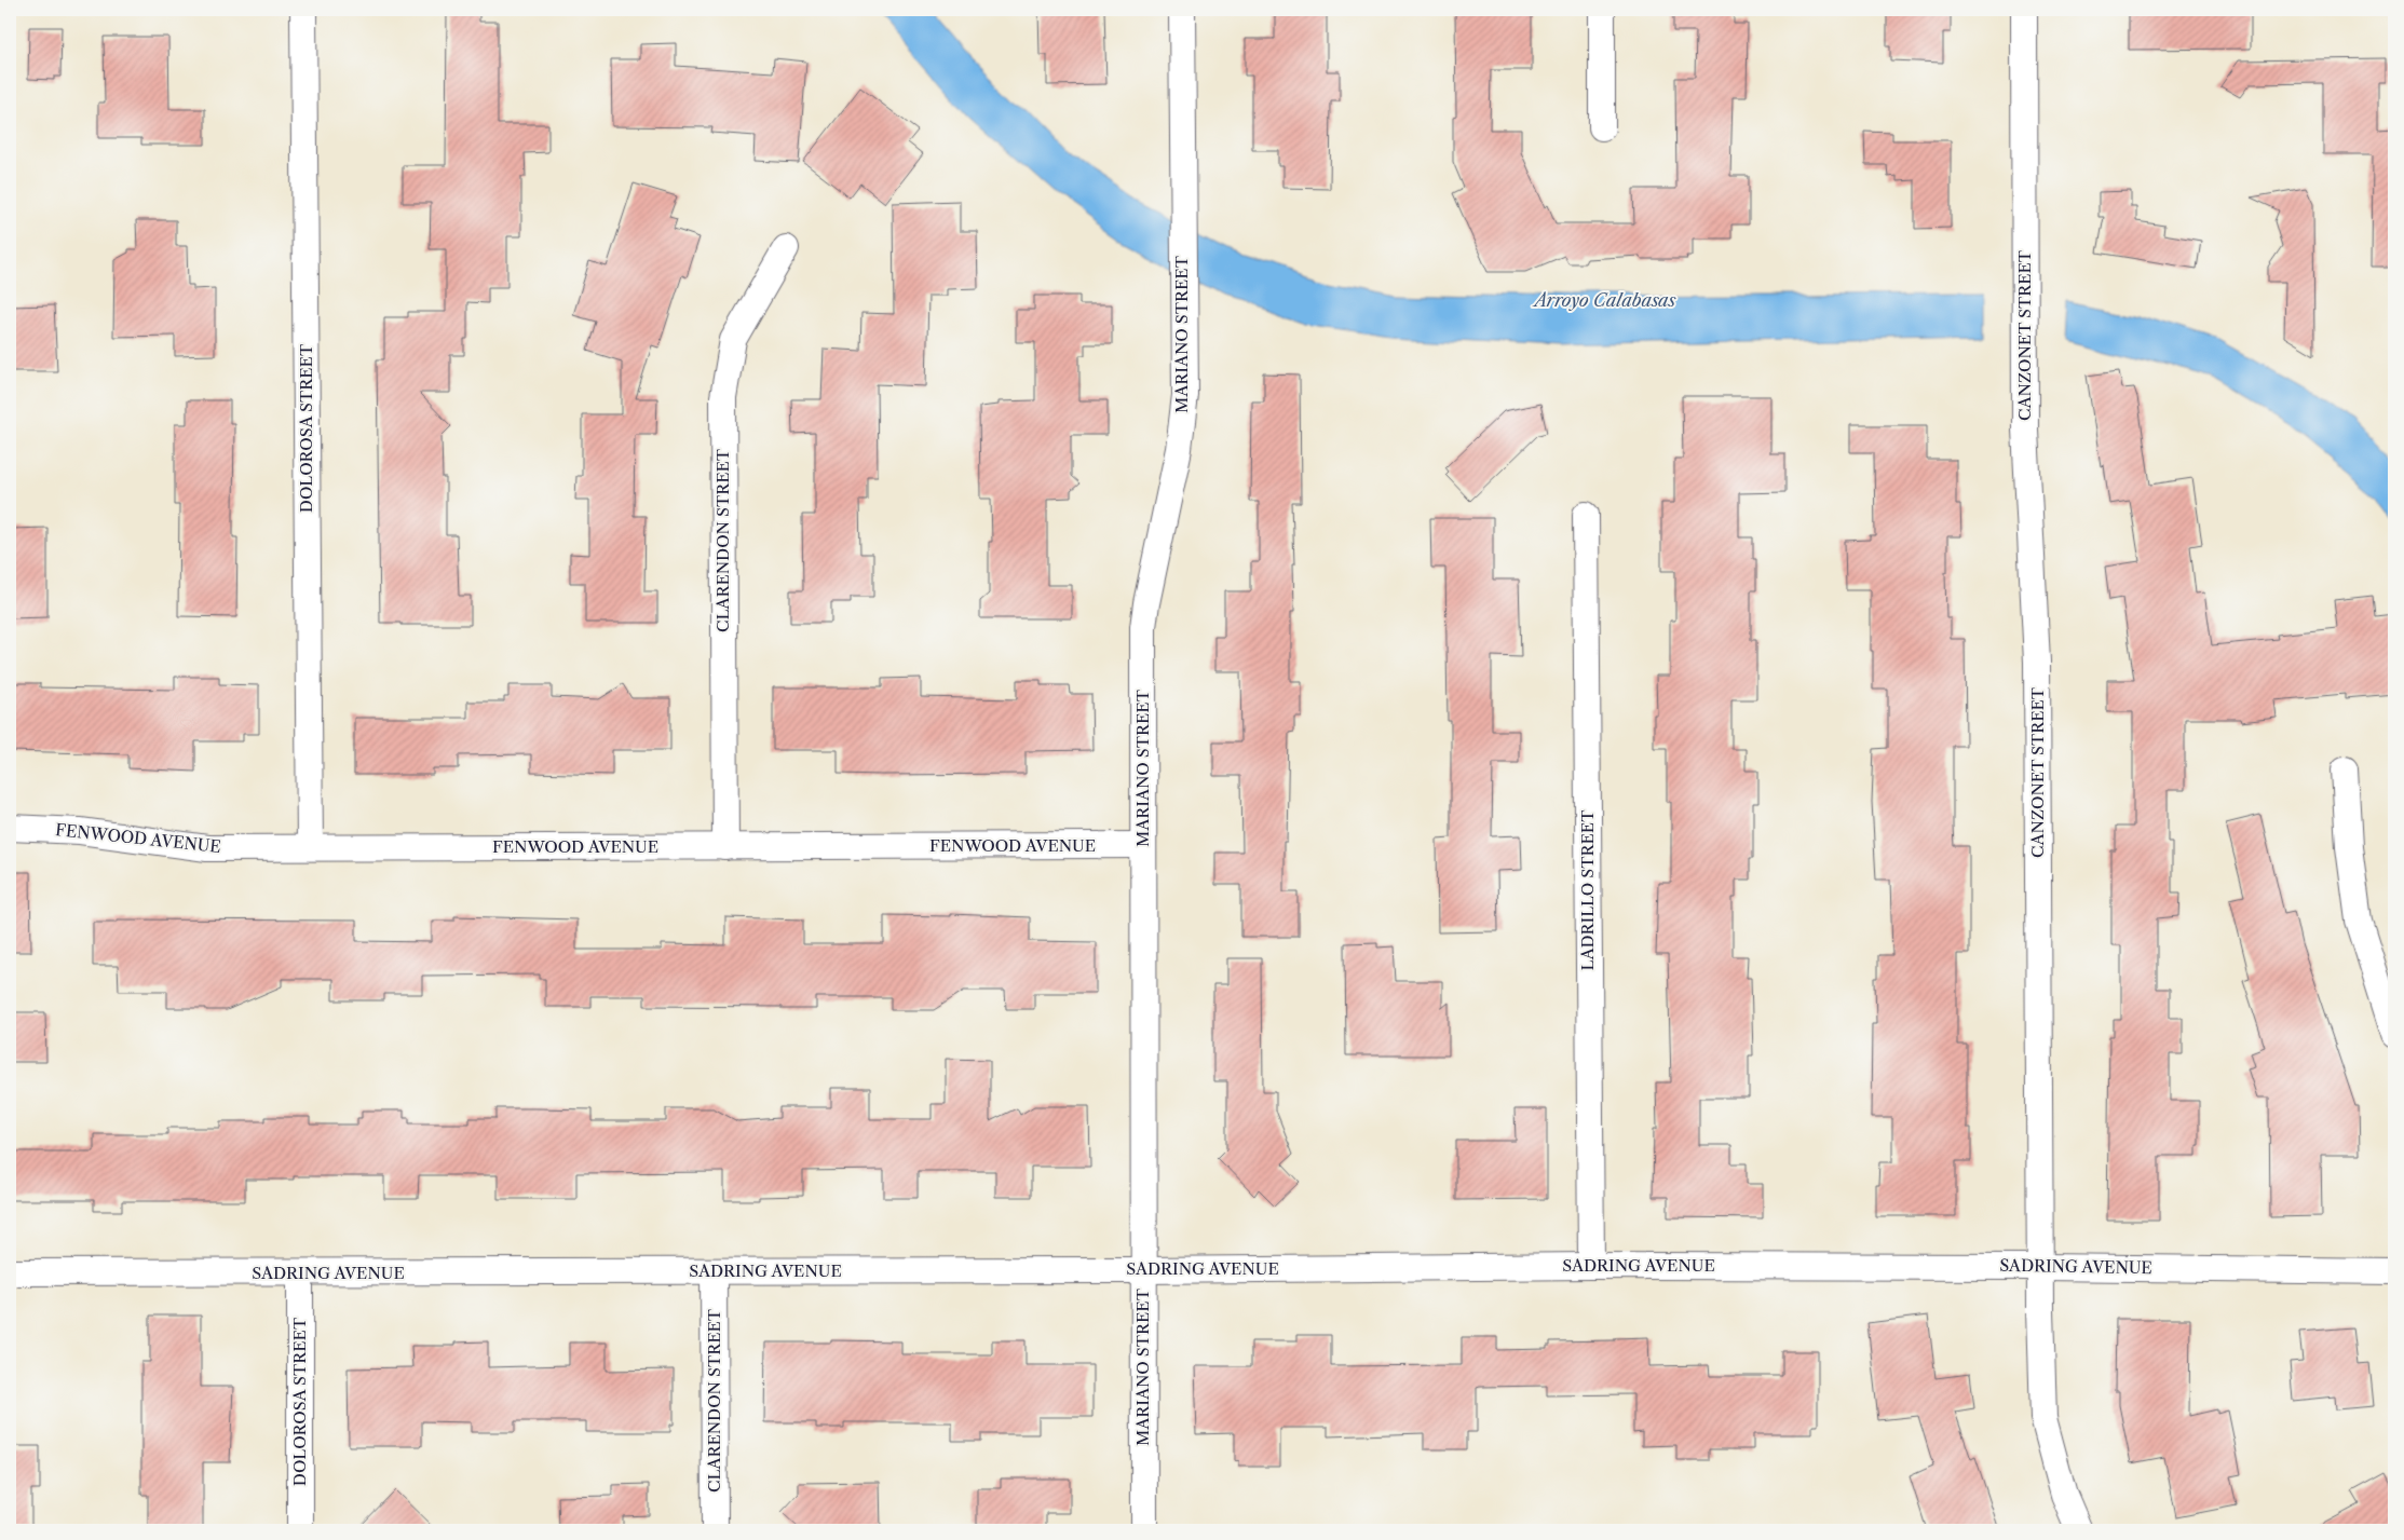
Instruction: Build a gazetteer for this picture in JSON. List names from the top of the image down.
{
  "streets": {
    "street": [
      "MARIANO STREET",
      "CANZONET STREET",
      "DOLOROSA STREET",
      "CLARENDON STREET",
      "FENWOOD AVENUE",
      "LADRILLO STREET",
      "SADRING AVENUE"
    ]
  },
  "crossings": [
    ["MARIANO STREET", "FENWOOD AVENUE"],
    ["MARIANO STREET", "SADRING AVENUE"],
    ["CANZONET STREET", "SADRING AVENUE"],
    ["DOLOROSA STREET", "FENWOOD AVENUE"],
    ["DOLOROSA STREET", "SADRING AVENUE"],
    ["CLARENDON STREET", "FENWOOD AVENUE"],
    ["CLARENDON STREET", "SADRING AVENUE"],
    ["LADRILLO STREET", "SADRING AVENUE"]
  ],
  "water": ["Arroyo Calabasas"]
}
